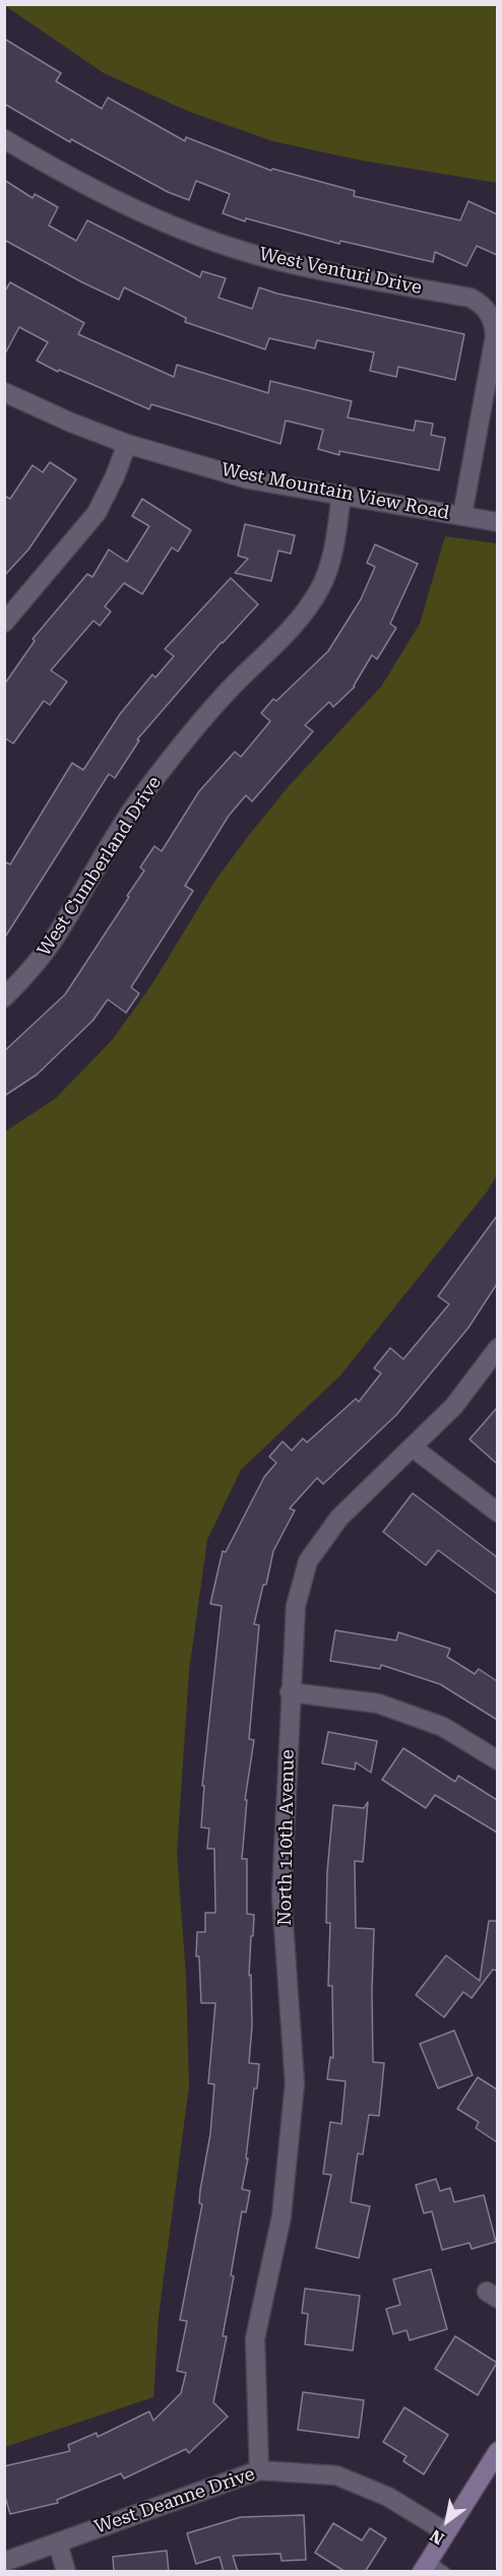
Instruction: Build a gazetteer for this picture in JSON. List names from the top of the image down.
{
  "streets": {
    "street": [
      "West Venturi Drive",
      "West Mountain View Road",
      "West Cumberland Drive",
      "North 110th Avenue",
      "West Deanne Drive"
    ]
  },
  "crossings": [
    ["West Venturi Drive", "West Mountain View Road"],
    ["West Mountain View Road", "West Cumberland Drive"],
    ["North 110th Avenue", "West Deanne Drive"]
  ],
  "north": "bottom left"
}
